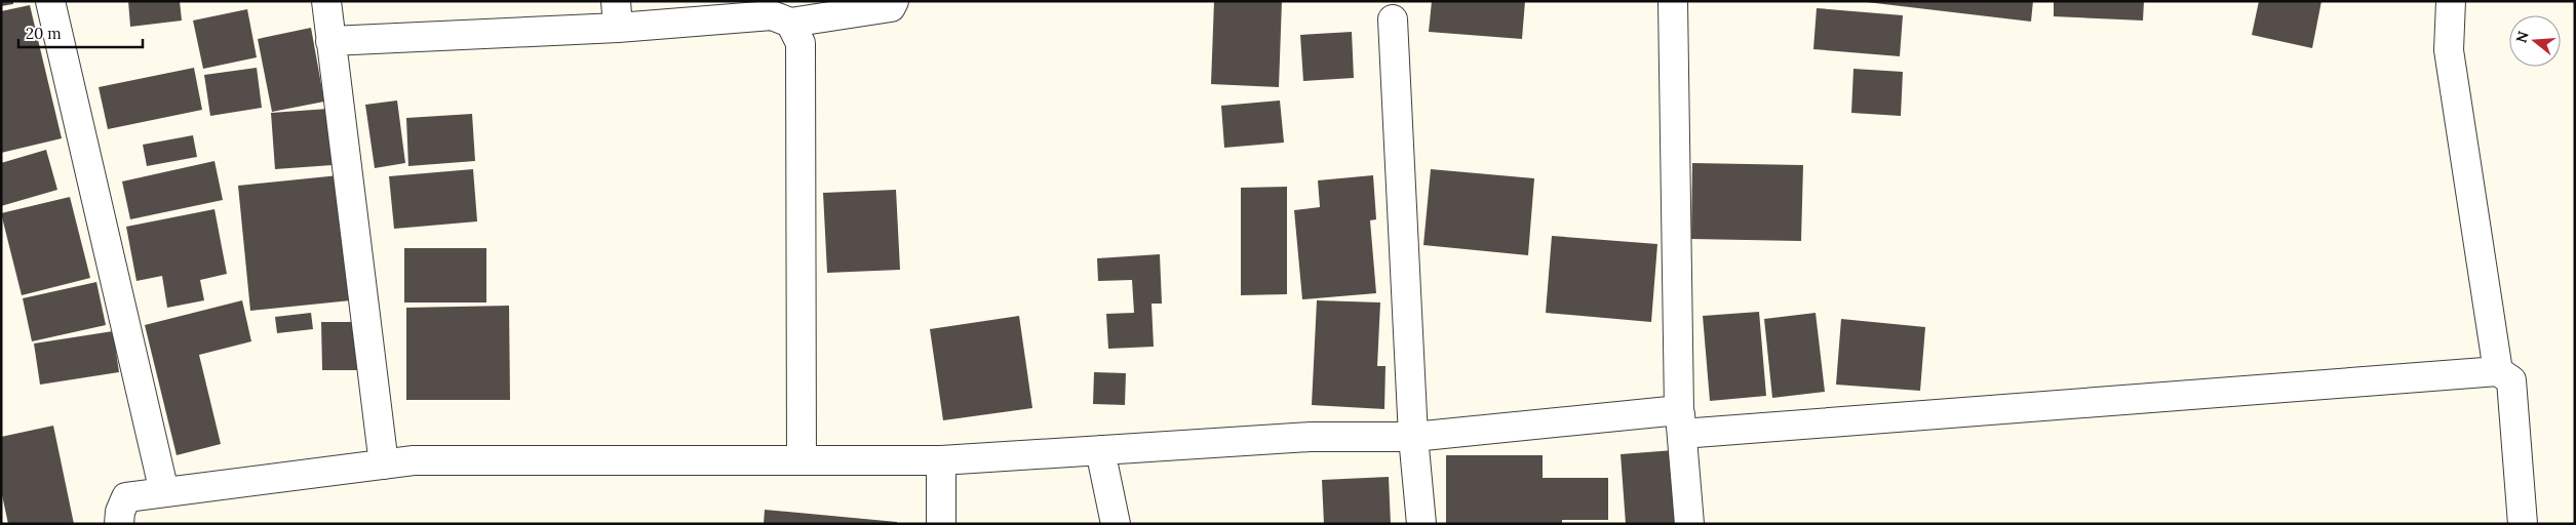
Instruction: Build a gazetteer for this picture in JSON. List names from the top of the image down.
{
  "scale_bar": "20 m",
  "north": "left"
}
